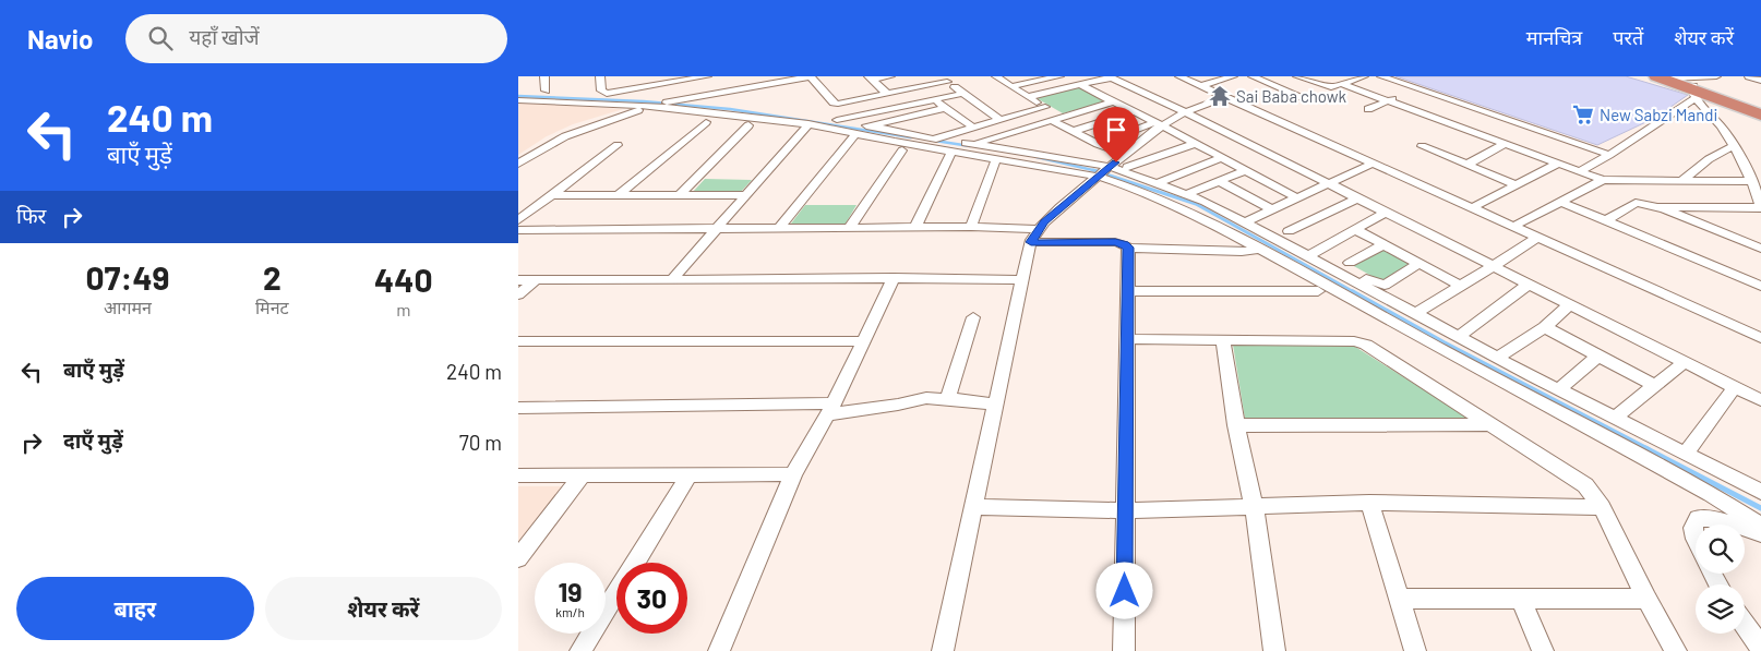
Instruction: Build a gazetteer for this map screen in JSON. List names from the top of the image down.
{
  "places": {
    "temple": ["Sai Baba chowk"],
    "supermarket": ["New Sabzi Mandi"]
  },
  "page": {
    "header": "Navio",
    "search": "यहाँ खोजें",
    "nav": ["मानचित्र", "परतें", "शेयर करें"],
    "turn": ["240 m", "बाएँ मुड़ें"],
    "then": "फिर",
    "eta": [
      "07:49",
      "आगमन",
      "2",
      "मिनट",
      "440",
      "m"
    ],
    "list": [
      {
        "name": "बाएँ मुड़ें",
        "value": "240 m"
      },
      {
        "name": "दाएँ मुड़ें",
        "value": "70 m"
      }
    ],
    "speed": "19 km/h",
    "limit": "30",
    "buttons": ["बाहर", "शेयर करें"]
  }
}
